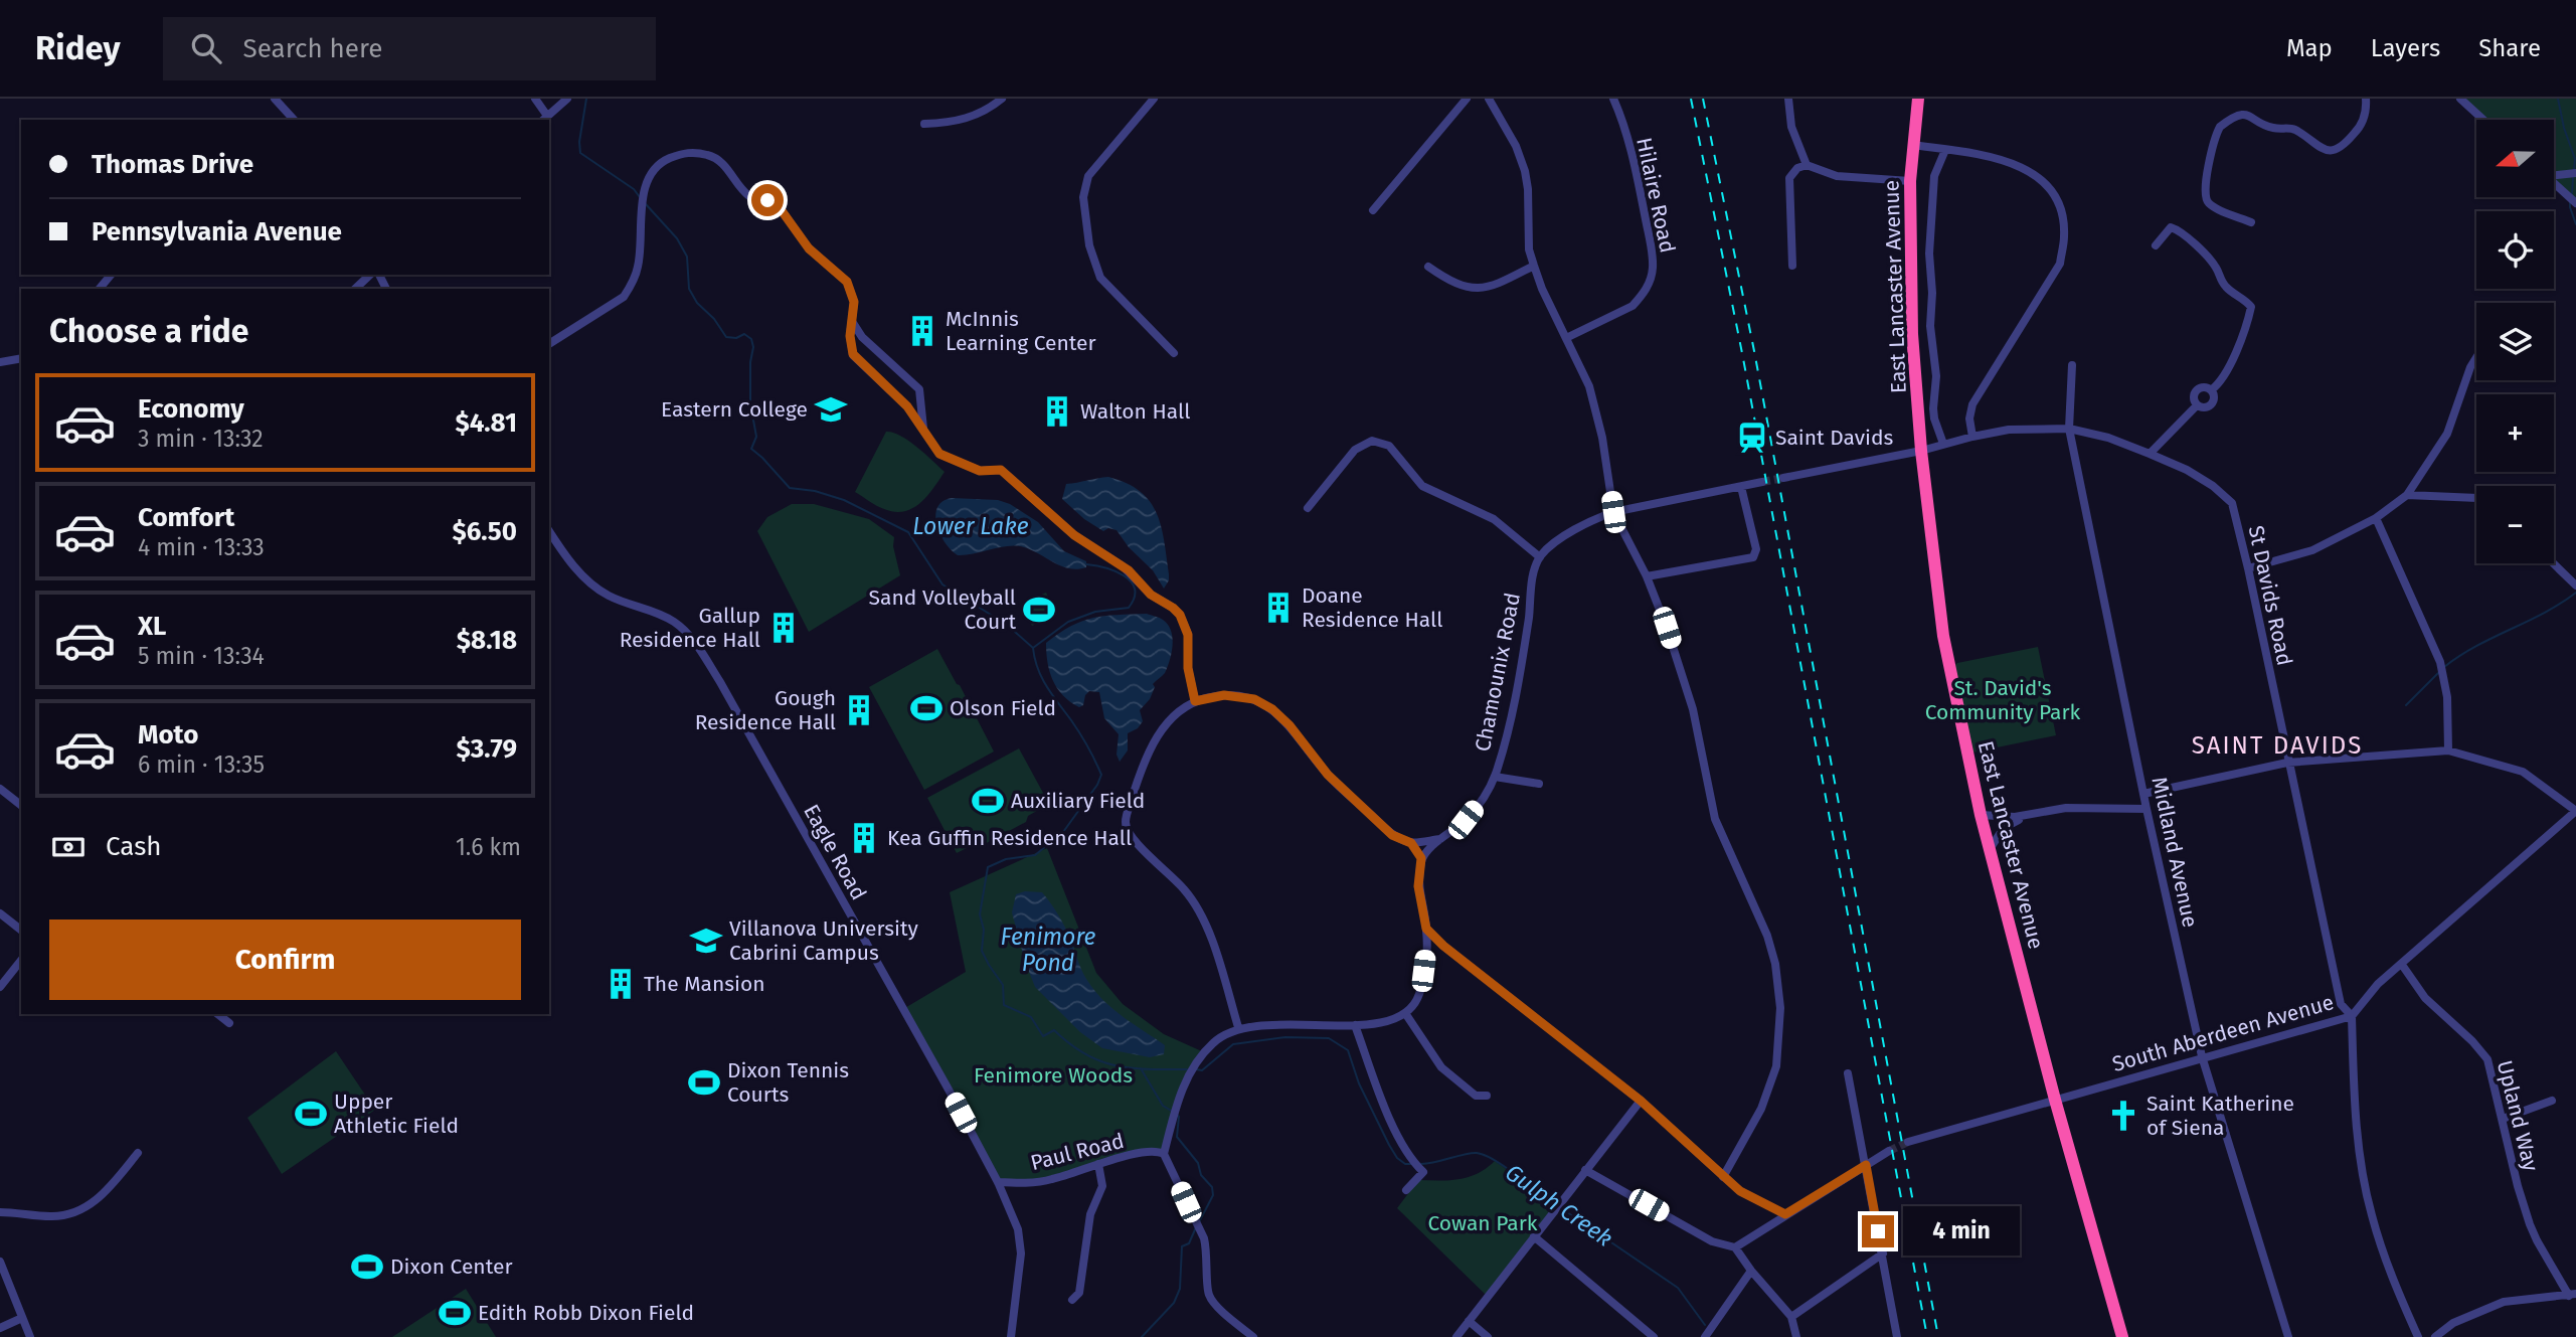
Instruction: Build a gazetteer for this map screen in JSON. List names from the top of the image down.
{
  "streets": {
    "highway": ["East Lancaster Avenue"],
    "street": [
      "Hilaire Road",
      "St Davids Road",
      "Chamounix Road",
      "Eagle Road",
      "Midland Avenue",
      "South Aberdeen Avenue",
      "Upland Way",
      "Paul Road"
    ]
  },
  "crossings": [
    ["East Lancaster Avenue", "St Davids Road"],
    ["East Lancaster Avenue", "South Aberdeen Avenue"],
    ["St Davids Road", "Midland Avenue"],
    ["St Davids Road", "South Aberdeen Avenue"],
    ["Eagle Road", "Paul Road"],
    ["Midland Avenue", "South Aberdeen Avenue"],
    ["South Aberdeen Avenue", "Upland Way"]
  ],
  "districts": ["SAINT DAVIDS"],
  "water": ["Lower Lake", "Fenimore Pond", "Gulph Creek"],
  "parks": ["St. David's Community Park", "Fenimore Woods", "Cowan Park"],
  "places": {
    "building": [
      "McInnis Learning Center",
      "Walton Hall",
      "Doane Residence Hall",
      "Gallup Residence Hall",
      "Gough Residence Hall",
      "Kea Guffin Residence Hall",
      "The Mansion"
    ],
    "school or university": ["Eastern College", "Villanova University Cabrini Campus"],
    "station": ["Saint Davids"],
    "sports": [
      "Sand Volleyball Court",
      "Olson Field",
      "Auxiliary Field",
      "Dixon Tennis Courts",
      "Upper Athletic Field",
      "Dixon Center",
      "Edith Robb Dixon Field"
    ],
    "church": ["Saint Katherine of Siena"]
  },
  "north": "left",
  "page": {
    "header": "Ridey",
    "search": "Search here",
    "nav": ["Map", "Layers", "Share"],
    "map_buttons": ["+", "−"],
    "banner": ["Thomas Drive", "Pennsylvania Avenue"],
    "heading": "Choose a ride",
    "list": [
      {
        "name": "Economy",
        "note": "3 min · 13:32",
        "value": "$4.81"
      },
      {
        "name": "Comfort",
        "note": "4 min · 13:33",
        "value": "$6.50"
      },
      {
        "name": "XL",
        "note": "5 min · 13:34",
        "value": "$8.18"
      },
      {
        "name": "Moto",
        "note": "6 min · 13:35",
        "value": "$3.79"
      }
    ],
    "pay": ["Cash", "1.6 km"],
    "buttons": "Confirm",
    "bubble": "4 min"
  }
}
